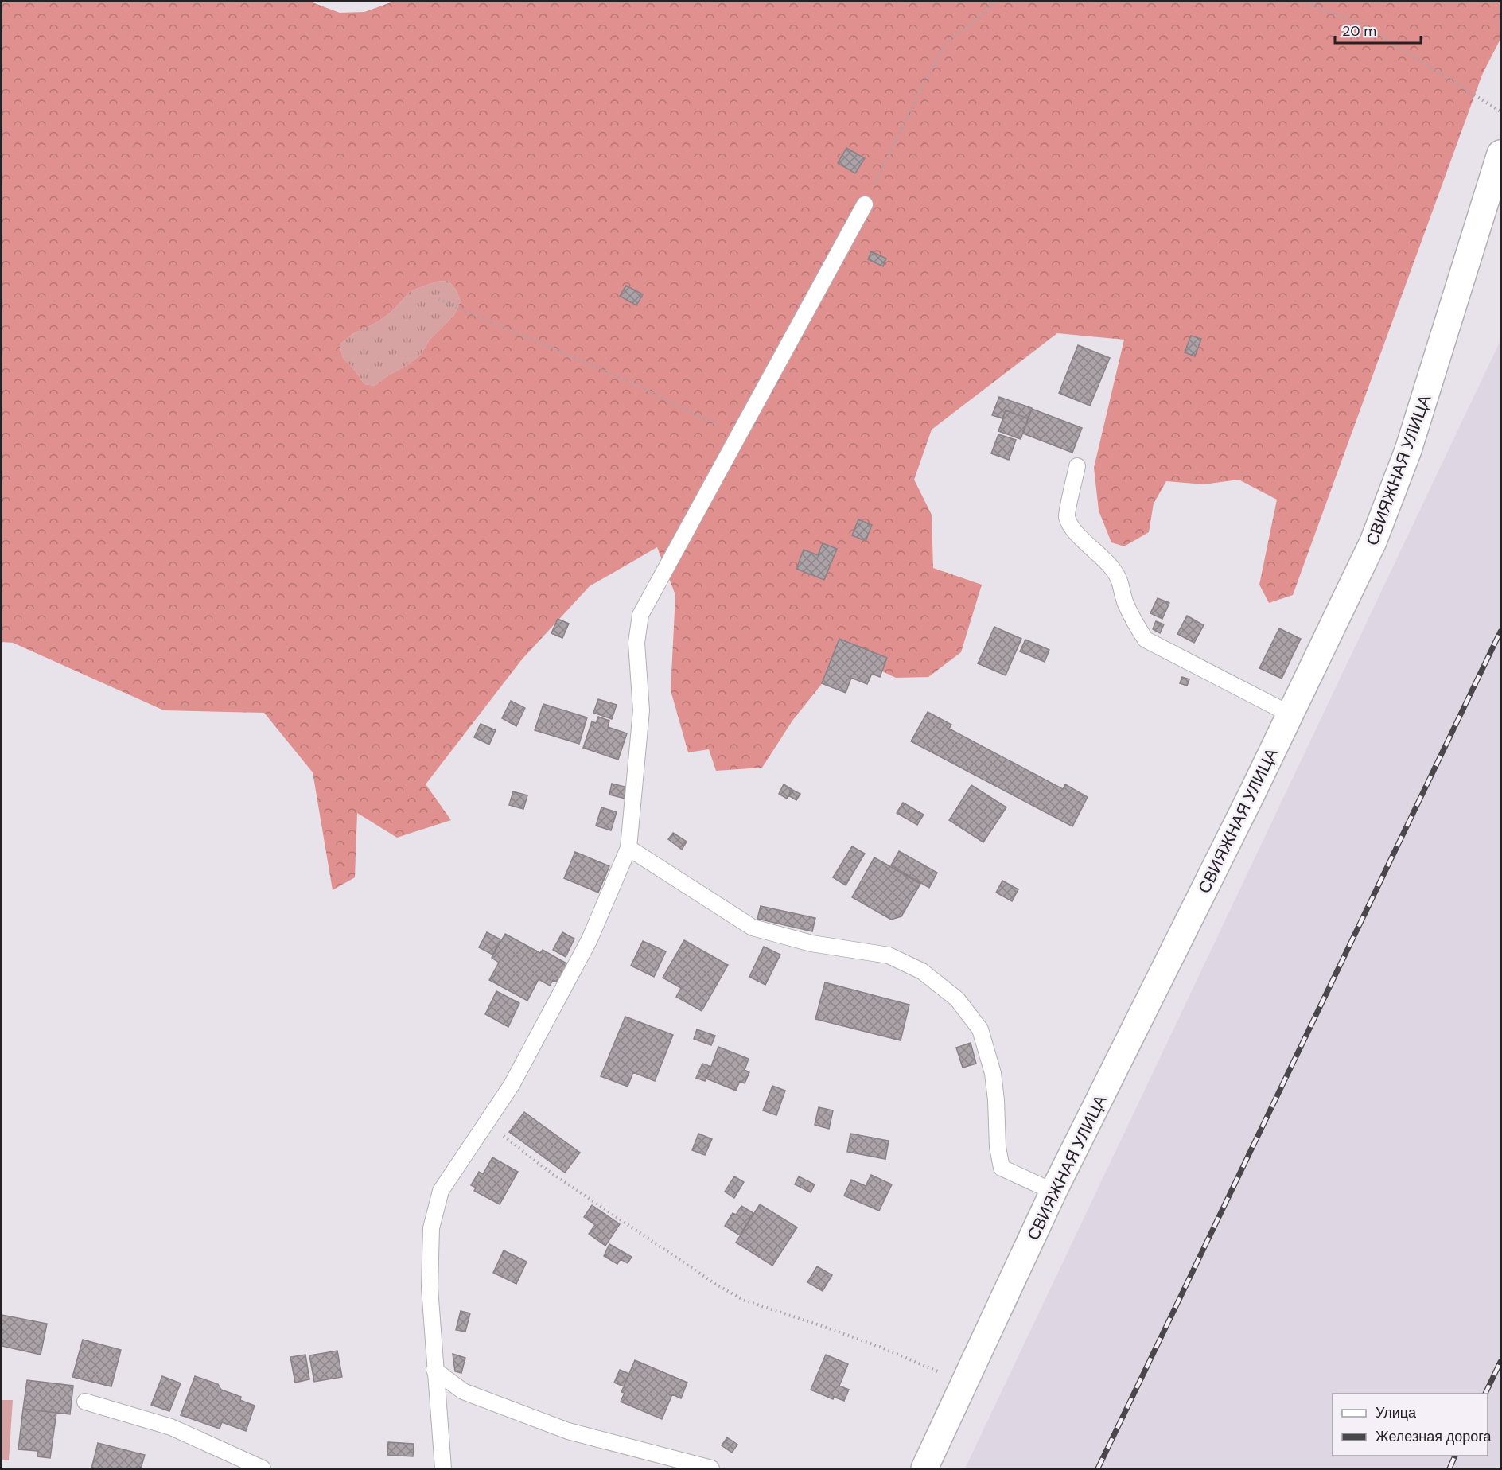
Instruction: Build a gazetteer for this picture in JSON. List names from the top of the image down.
{
  "streets": {
    "street": ["СВИЯЖНАЯ УЛИЦА"]
  },
  "legend": ["Улица", "Железная дорога"],
  "scale_bar": "20 m"
}
